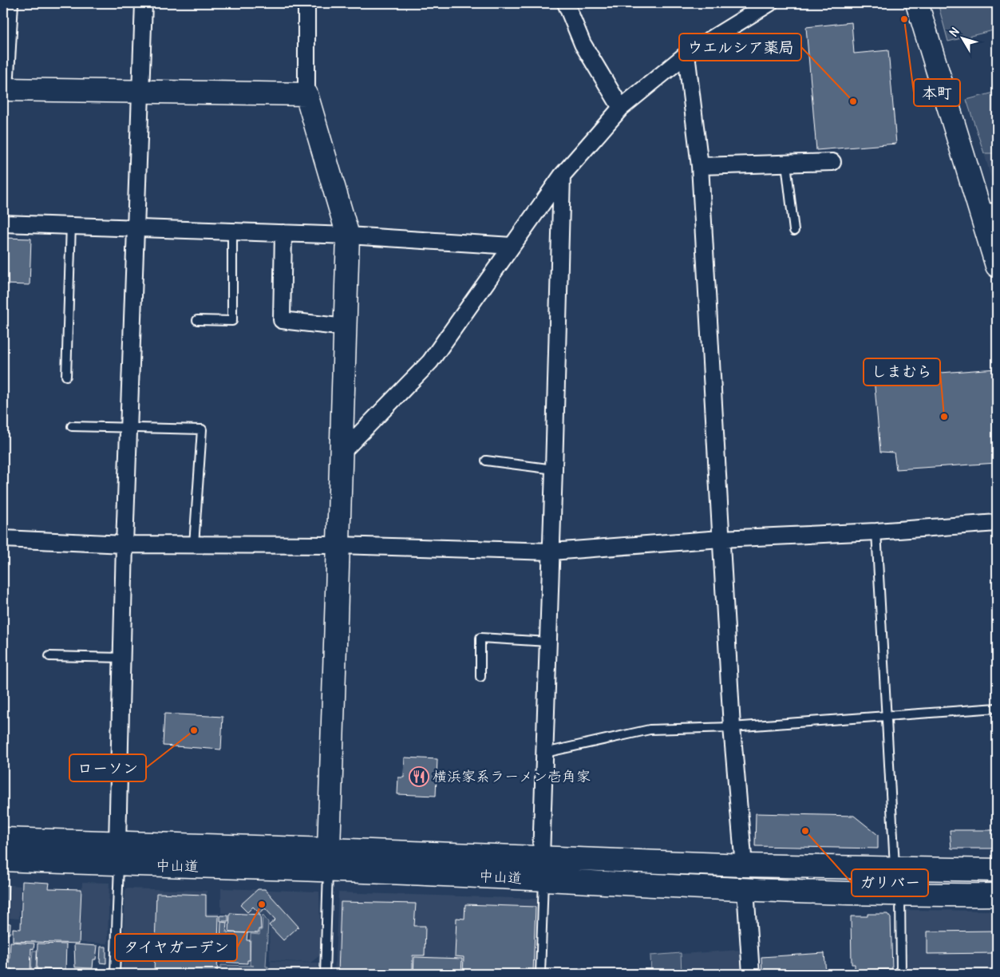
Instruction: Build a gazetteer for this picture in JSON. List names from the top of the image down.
{
  "streets": {
    "main road": ["中山道"]
  },
  "places": {
    "other": [
      "本町",
      "ウエルシア薬局",
      "しまむら",
      "ローソン",
      "ガリバー",
      "タイヤガーデン"
    ],
    "restaurant": ["横浜家系ラーメン壱角家"]
  },
  "north": "top left"
}
